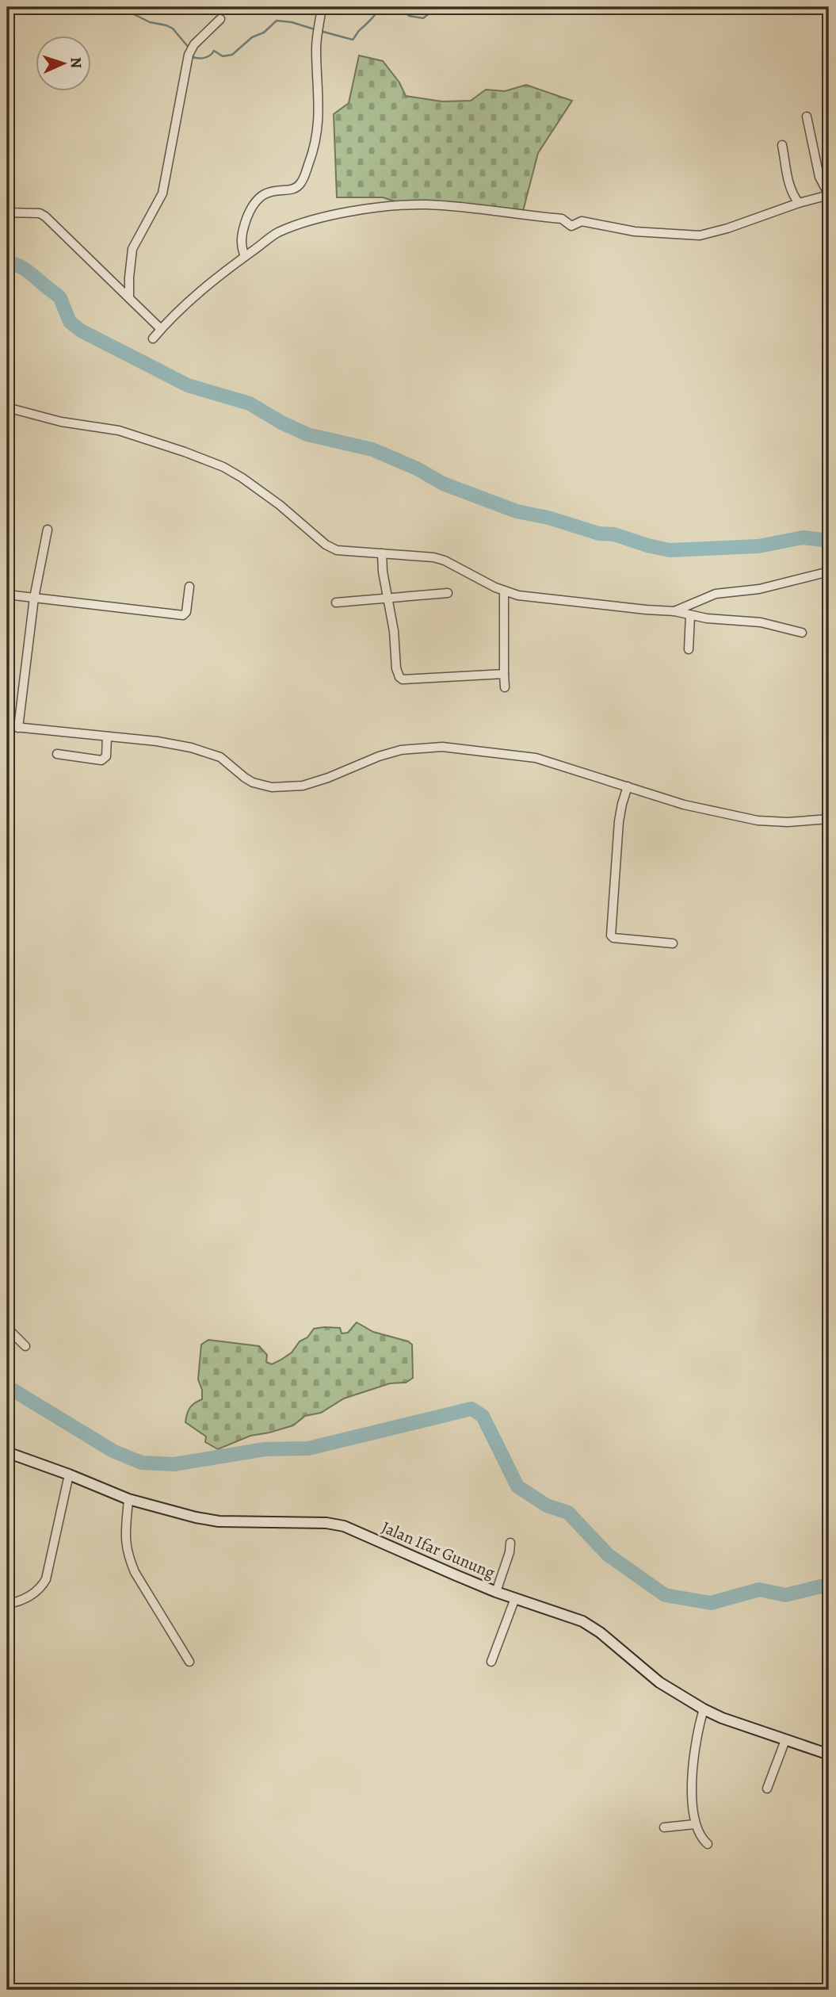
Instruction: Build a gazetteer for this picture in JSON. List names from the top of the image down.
{
  "streets": {
    "street": ["Jalan Ifar Gunung"]
  },
  "north": "right"
}
